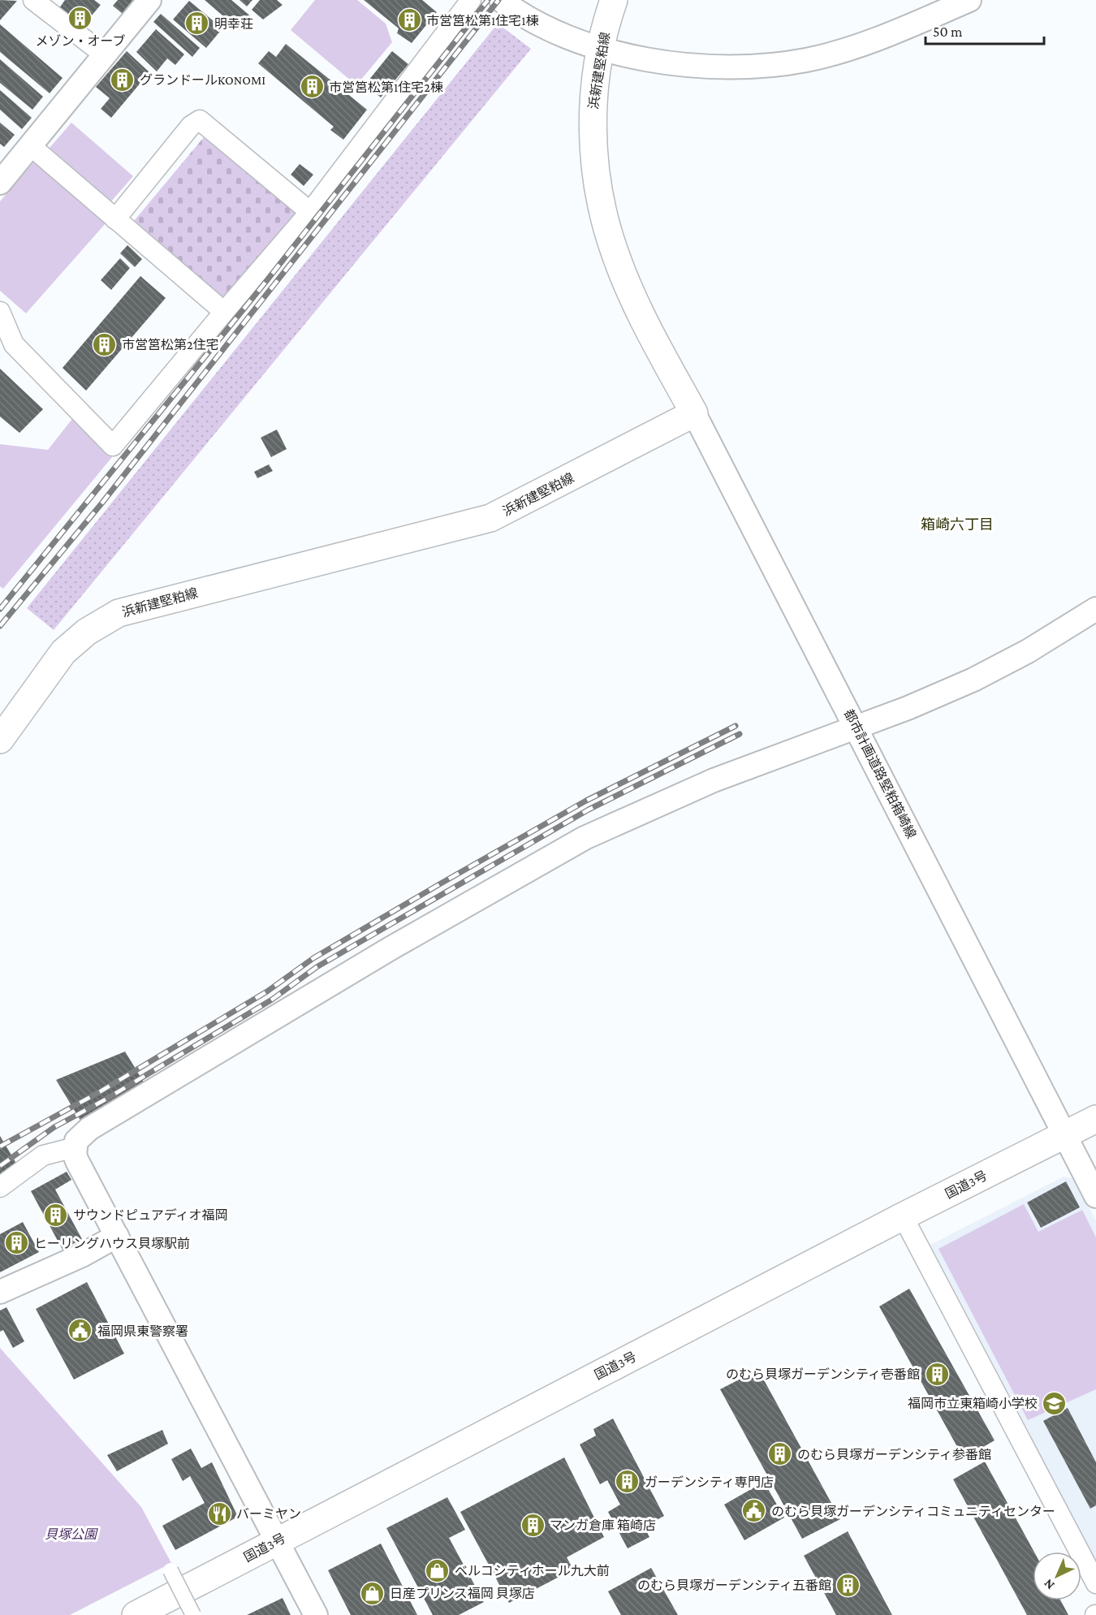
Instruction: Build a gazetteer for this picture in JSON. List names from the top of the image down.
{
  "streets": {
    "main road": ["浜新建堅粕線", "国道3号"],
    "street": ["都市計画道路堅粕箱崎線"]
  },
  "crossings": [
    ["浜新建堅粕線", "都市計画道路堅粕箱崎線"],
    ["都市計画道路堅粕箱崎線", "国道3号"]
  ],
  "districts": ["箱崎六丁目"],
  "parks": ["貝塚公園"],
  "places": {
    "building": [
      "メゾン・オーブ",
      "市営筥松第1住宅1棟",
      "明幸荘",
      "グランドールKONOMI",
      "市営筥松第1住宅2棟",
      "市営筥松第2住宅",
      "サウンドピュアディオ福岡",
      "ヒーリングハウス貝塚駅前",
      "のむら貝塚ガーデンシティ壱番館",
      "のむら貝塚ガーデンシティ参番館",
      "ガーデンシティ専門店",
      "マンガ倉庫 箱崎店",
      "のむら貝塚ガーデンシティ五番館"
    ],
    "public building": ["福岡県東警察署", "のむら貝塚ガーデンシティコミュニティセンター"],
    "school or university": ["福岡市立東箱崎小学校"],
    "restaurant": ["バーミヤン"],
    "shop": ["ベルコシティホール九大前", "日産プリンス福岡 貝塚店"]
  },
  "scale_bar": "50 m",
  "north": "bottom left"
}
